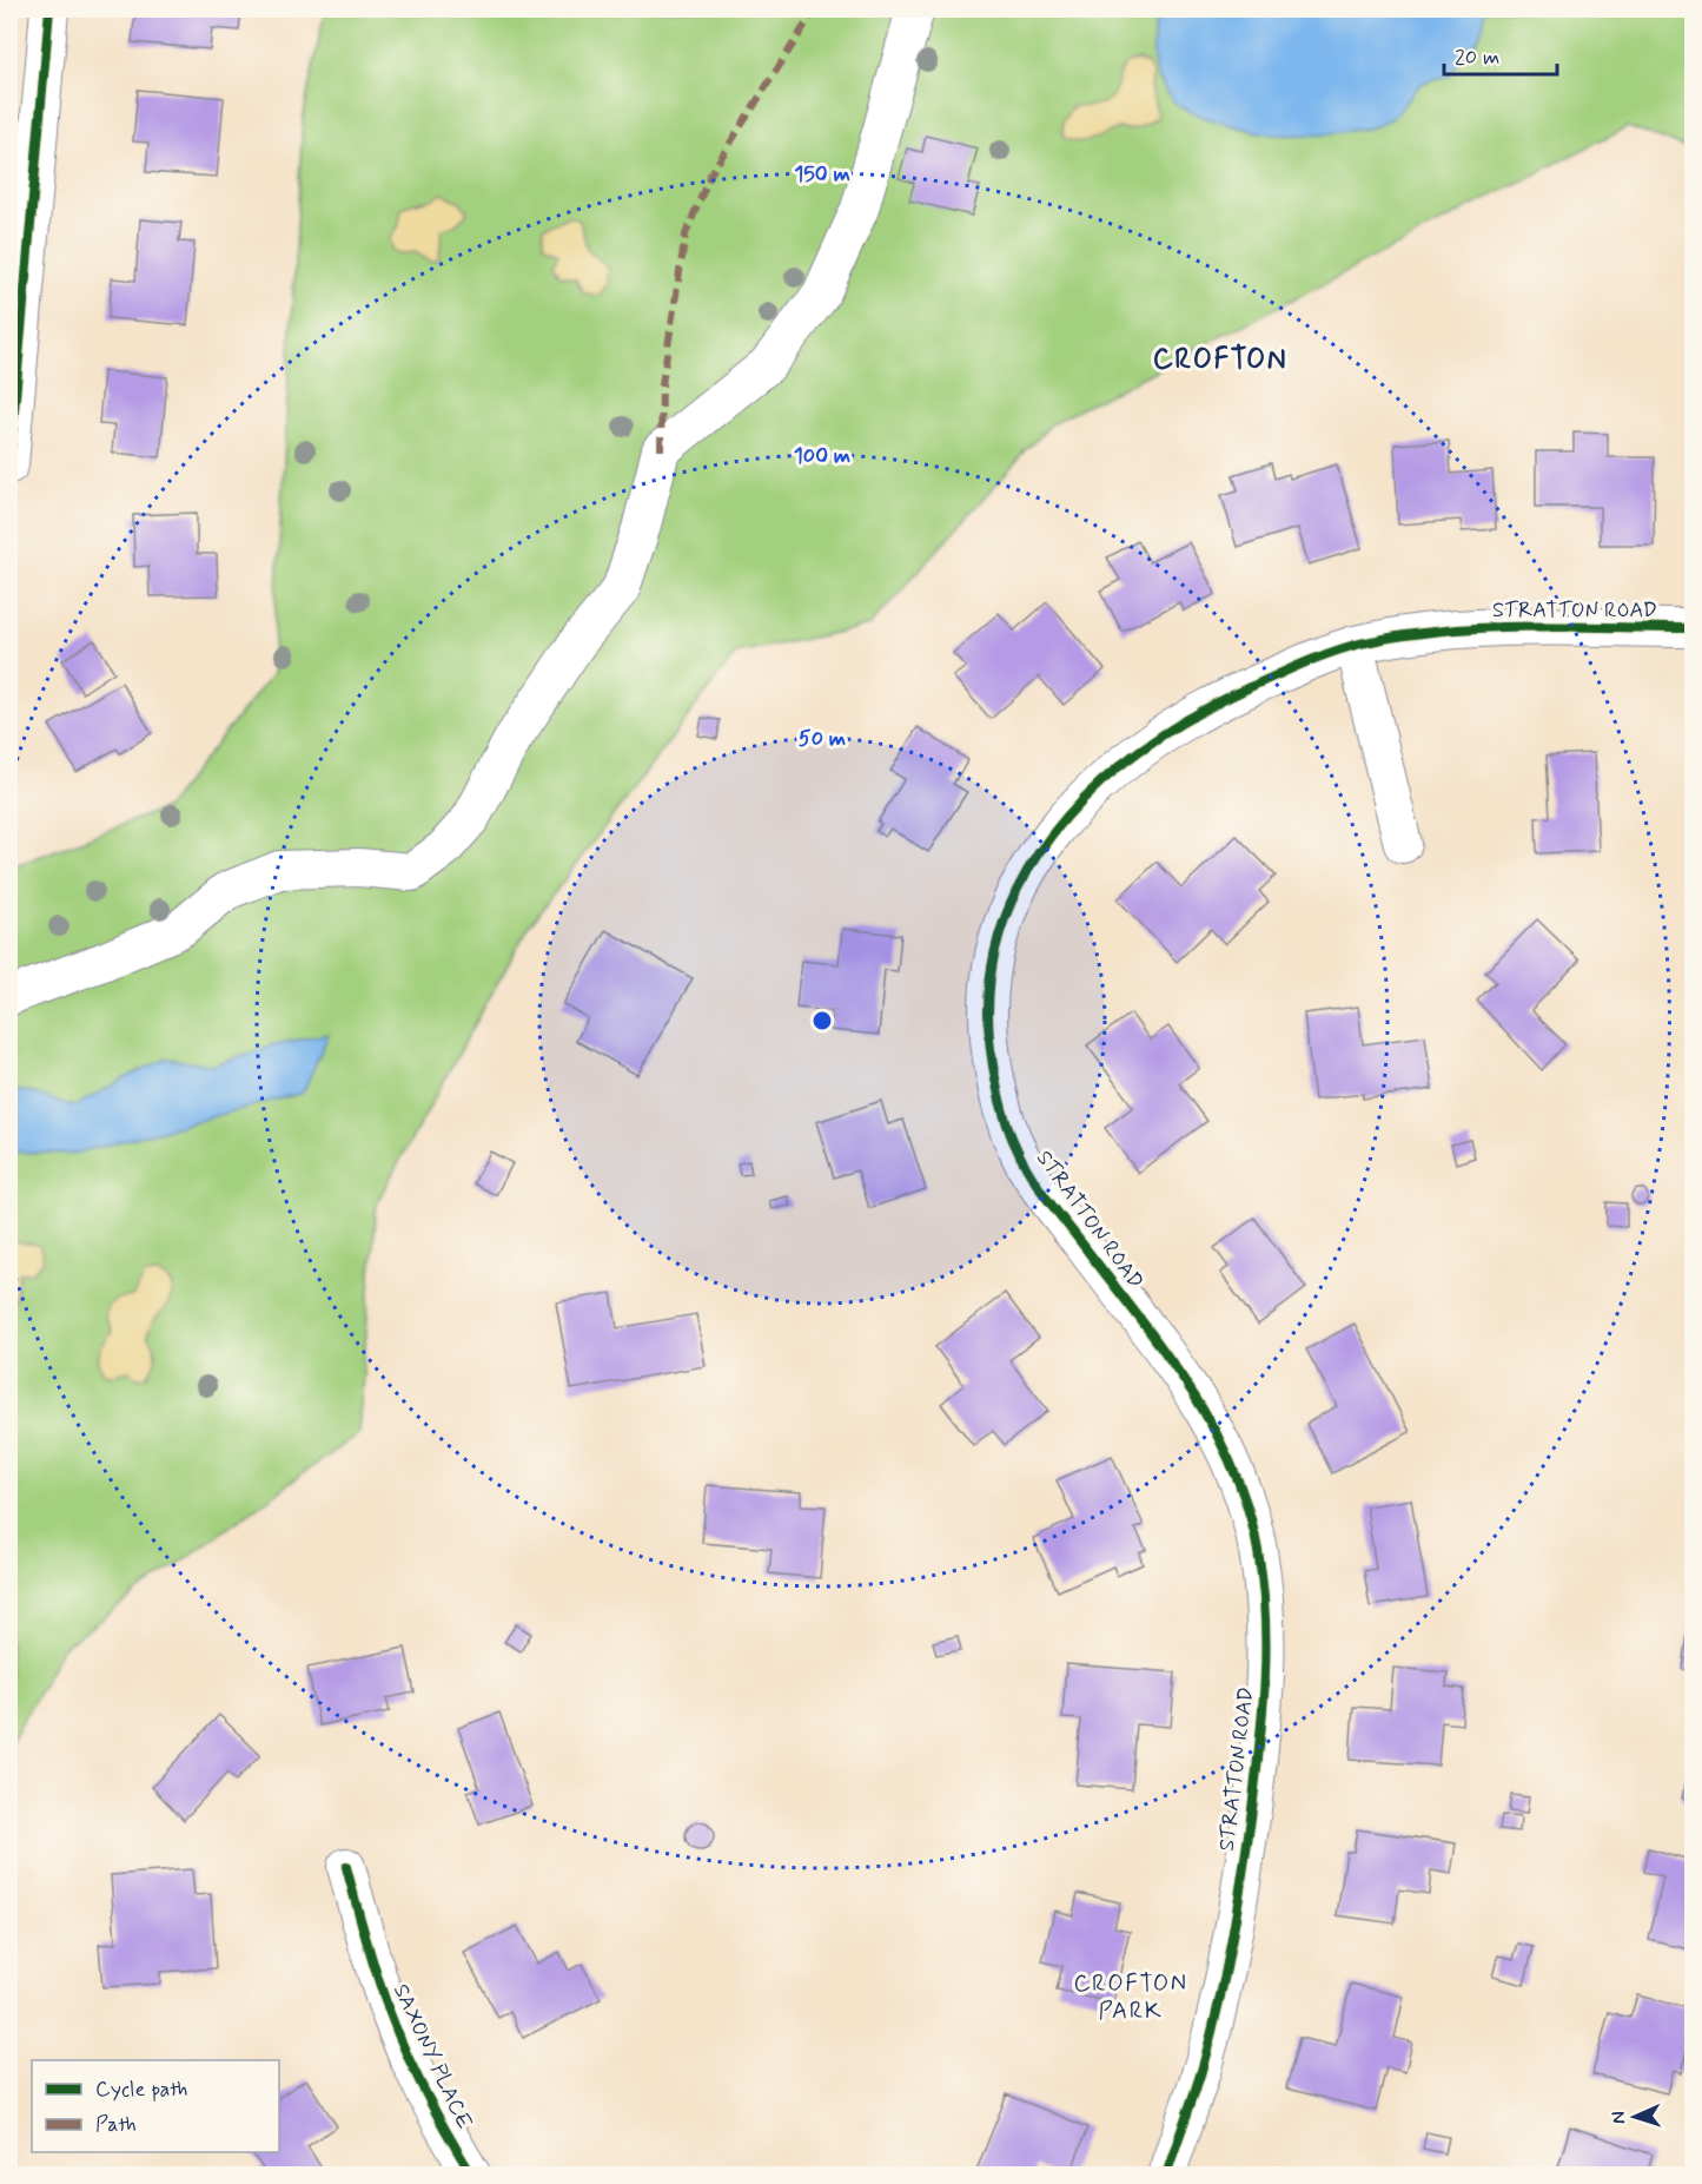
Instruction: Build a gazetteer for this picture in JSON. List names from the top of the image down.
{
  "streets": {
    "street": ["STRATTON ROAD", "SAXONY PLACE"]
  },
  "districts": ["CROFTON", "CROFTON PARK"],
  "legend": ["Cycle path", "Path"],
  "scale_bar": "20 m",
  "north": "left",
  "rings": ["150 m", "100 m", "50 m"]
}
